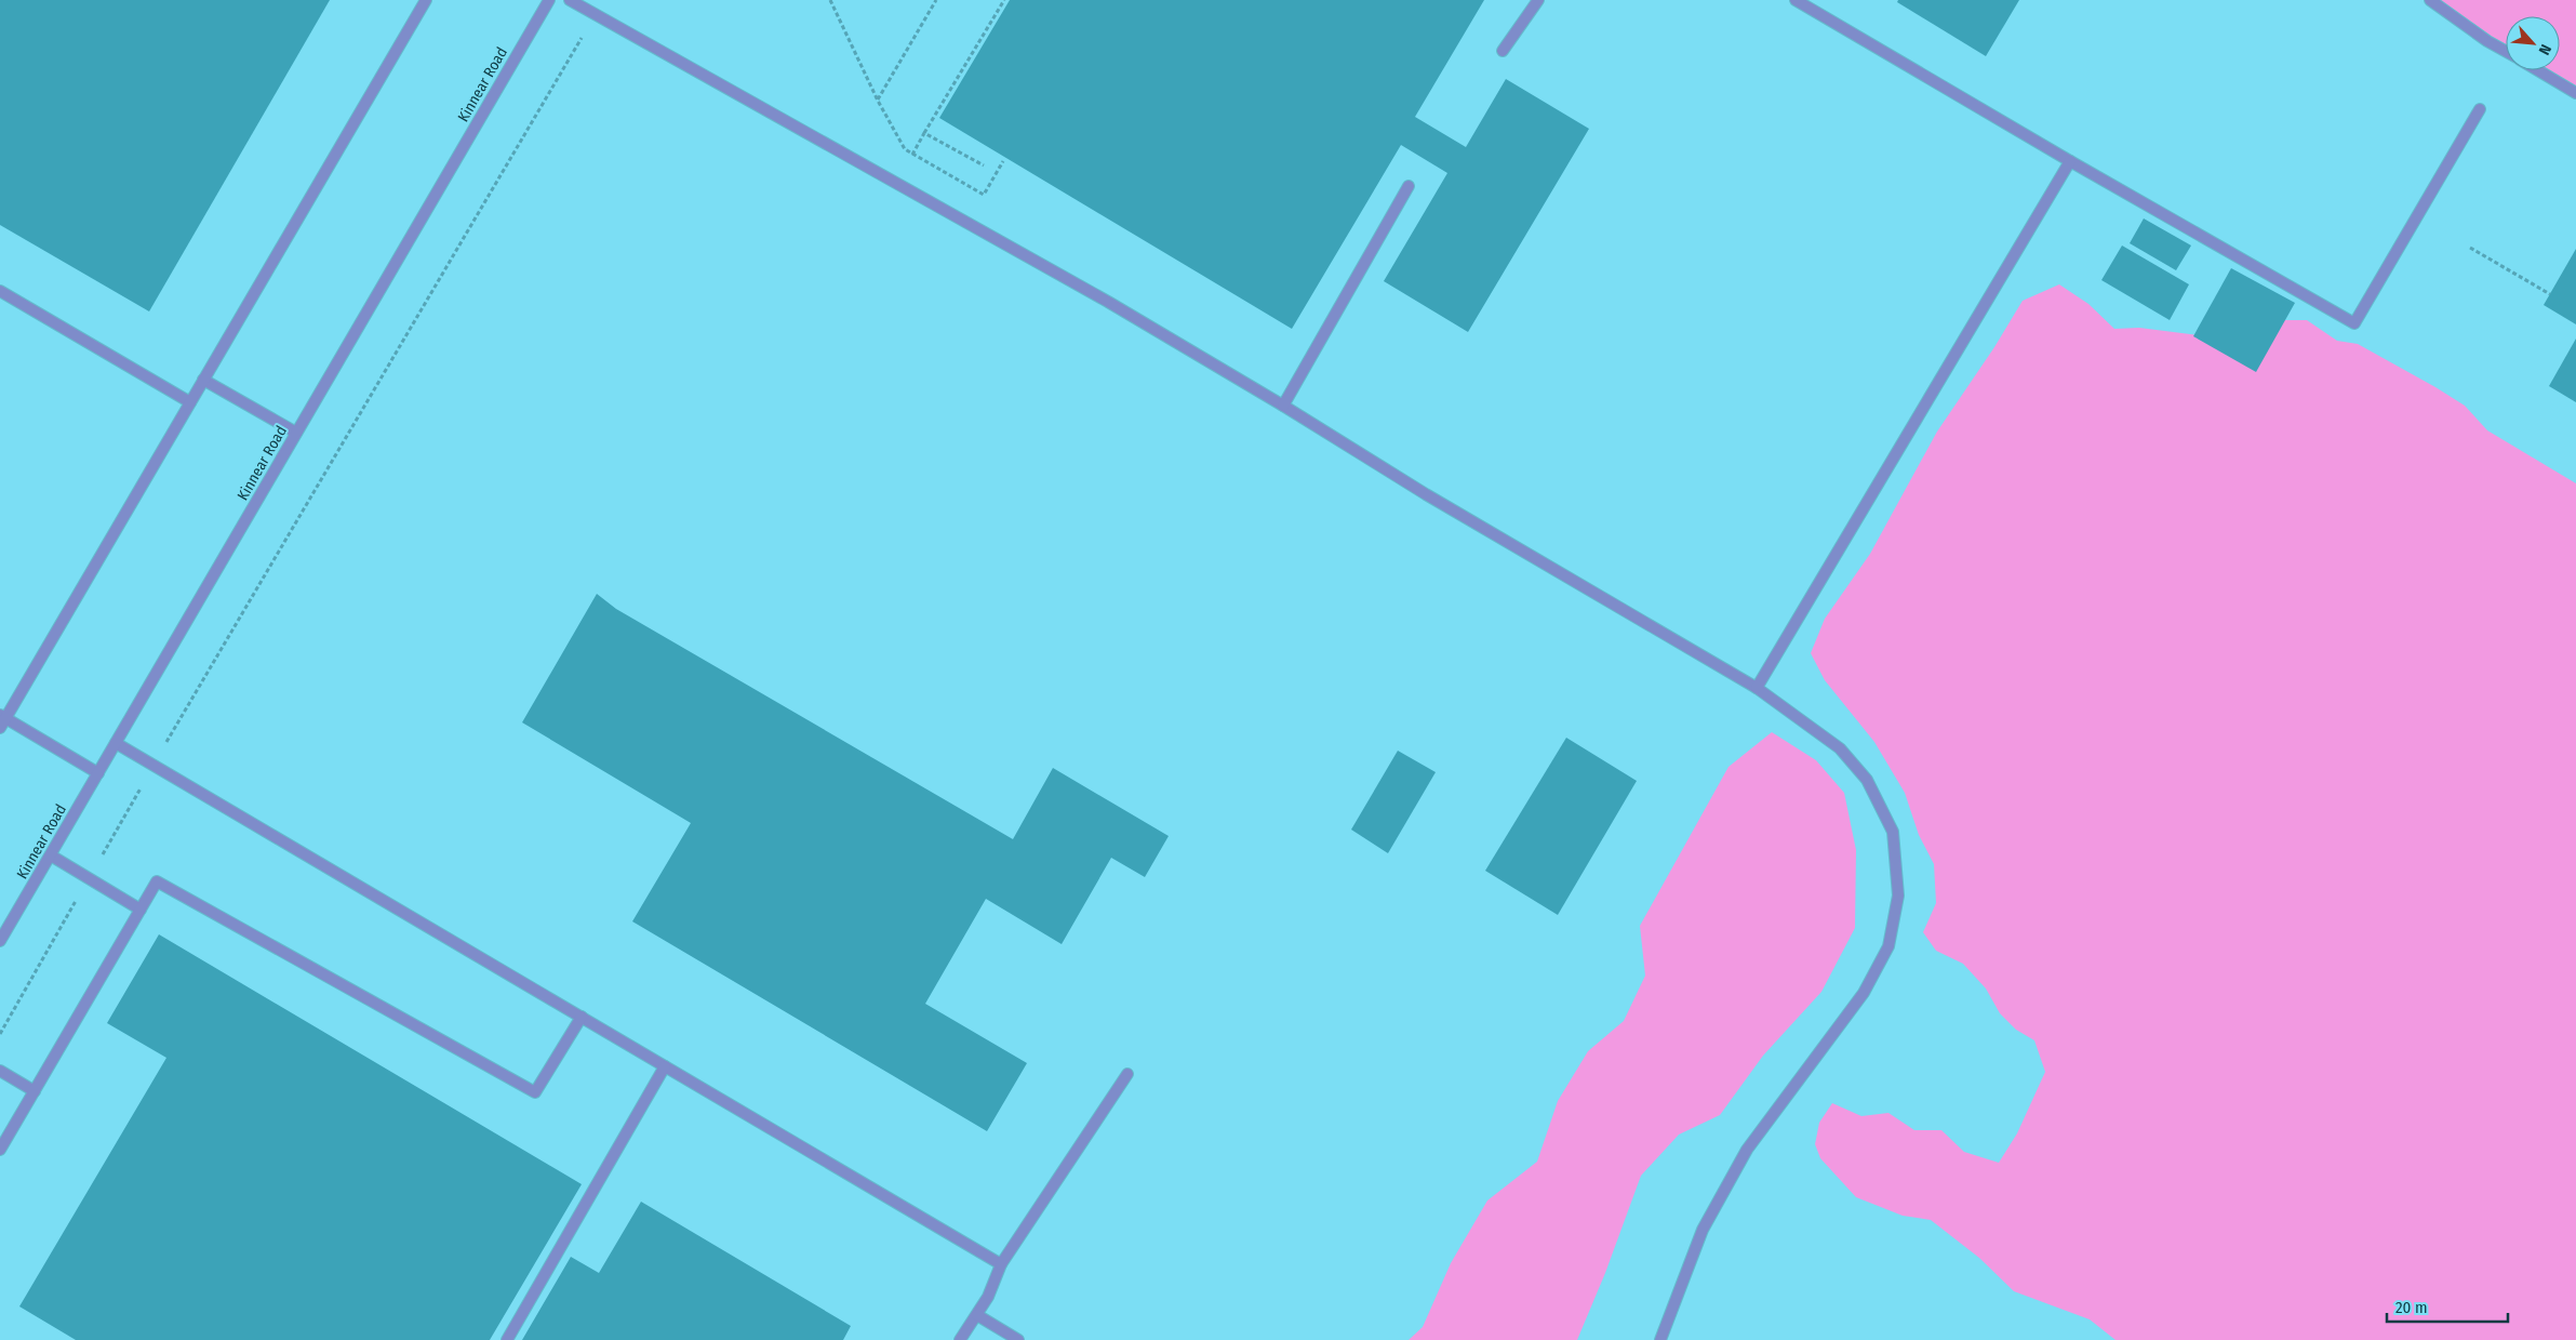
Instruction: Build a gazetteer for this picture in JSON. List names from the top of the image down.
{
  "streets": {
    "street": ["Kinnear Road"]
  },
  "scale_bar": "20 m",
  "north": "bottom right"
}
